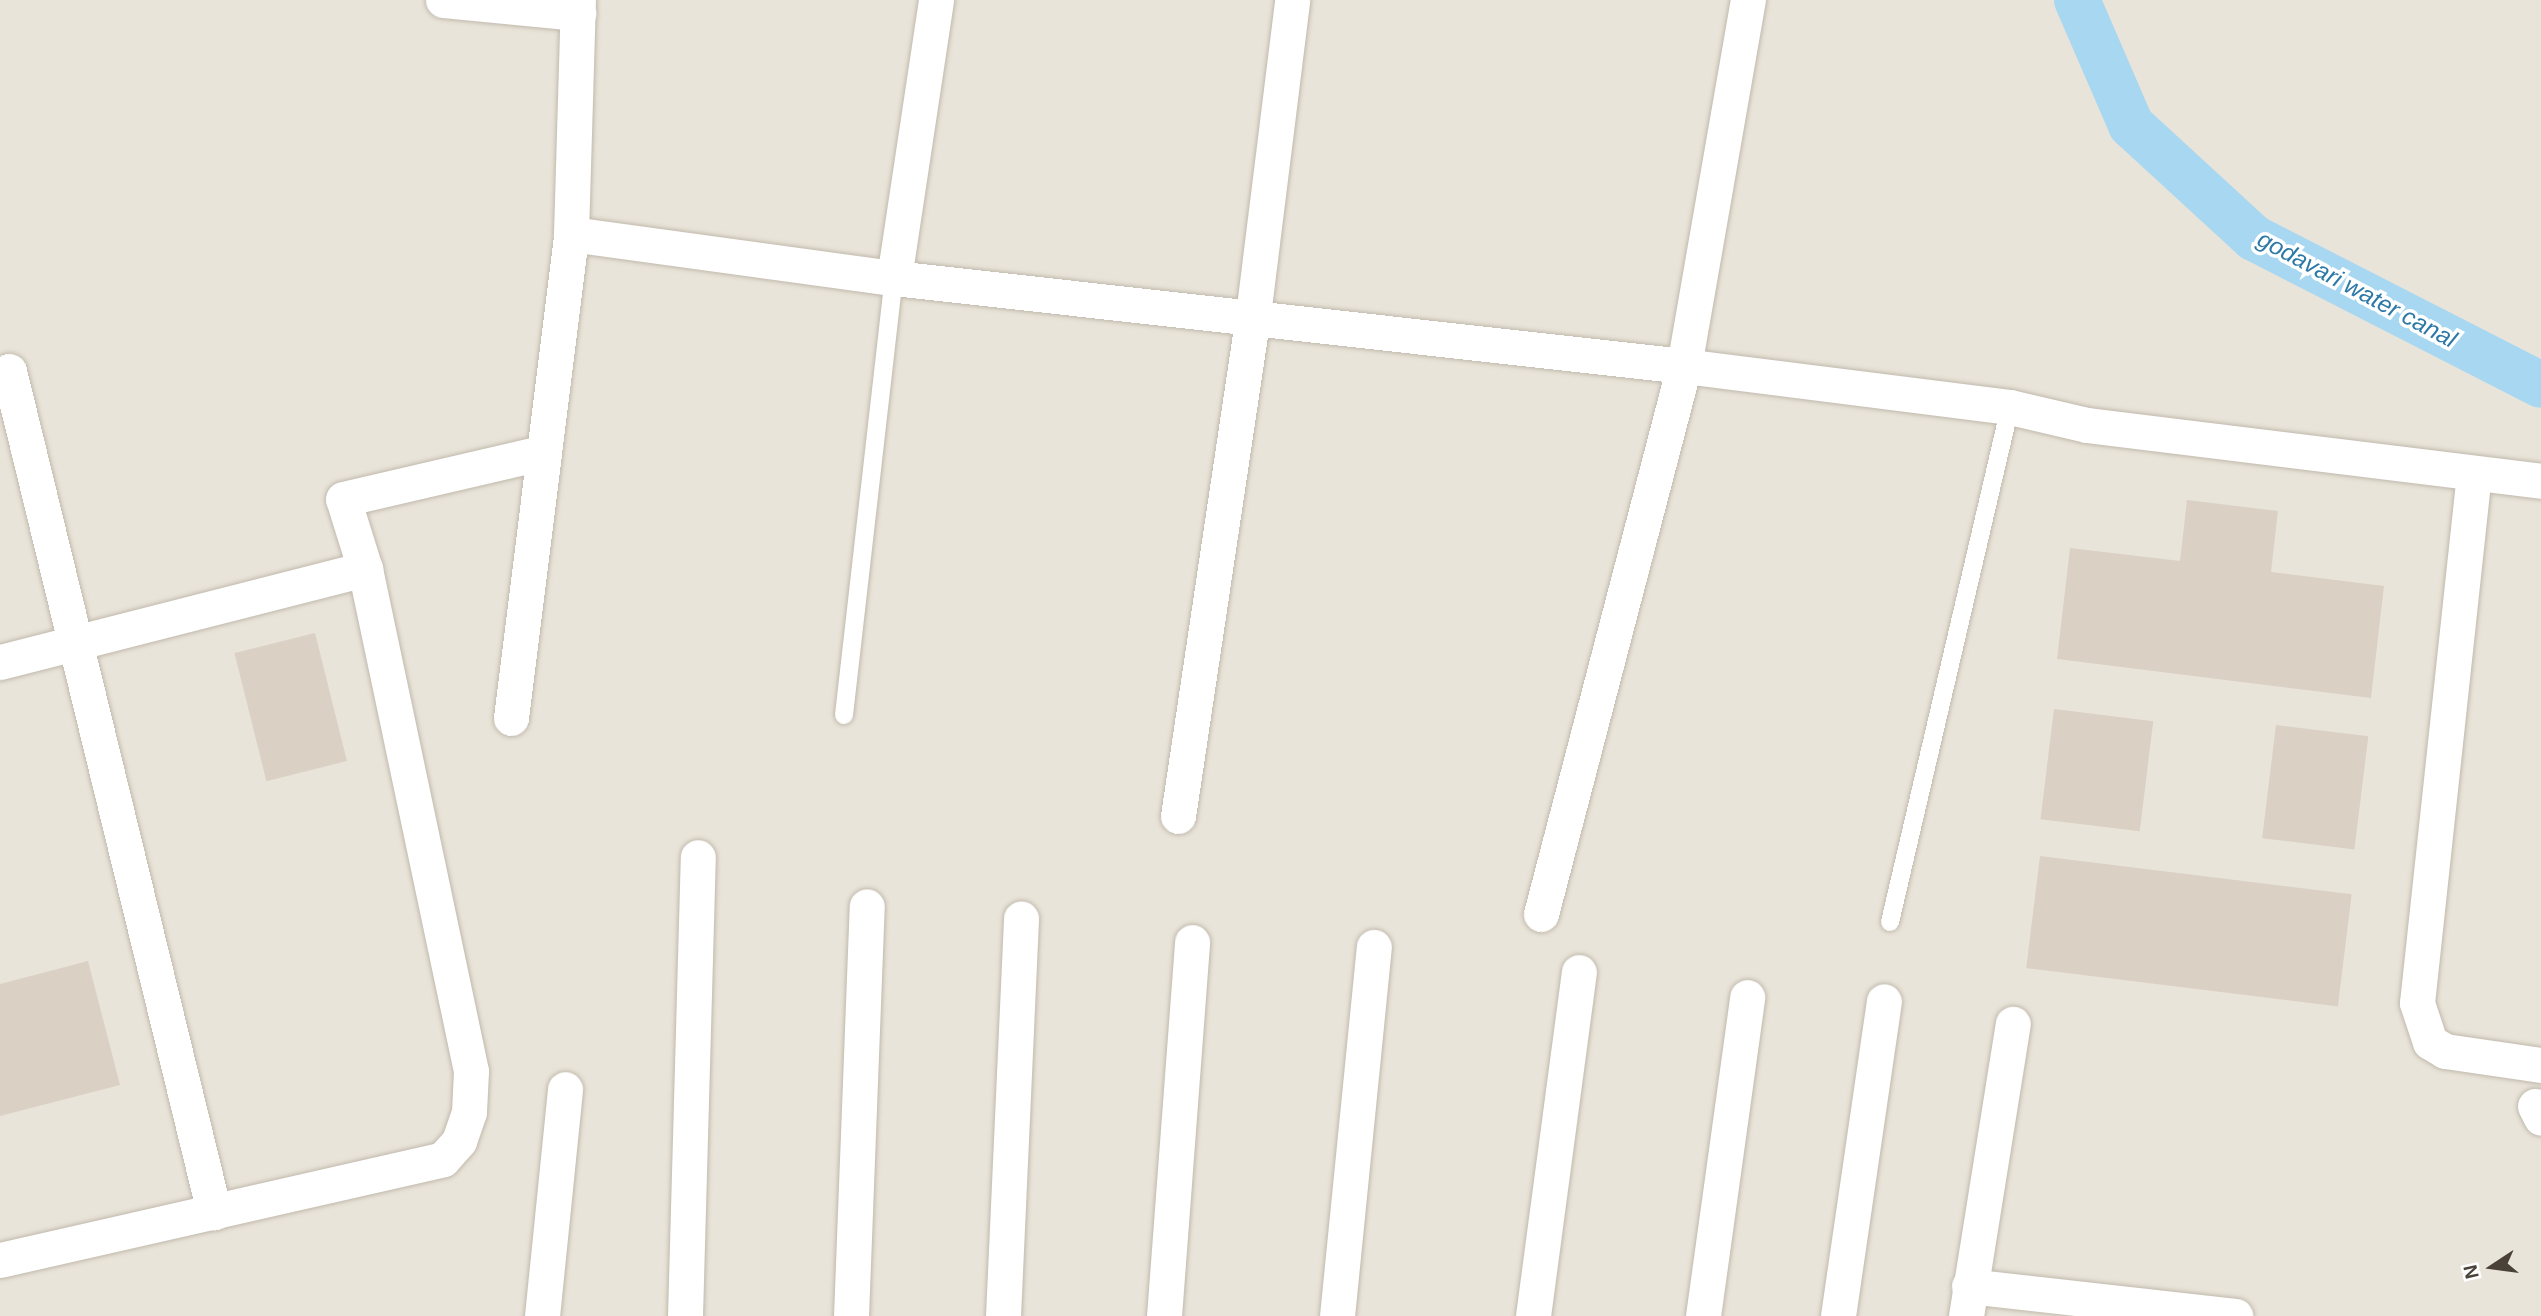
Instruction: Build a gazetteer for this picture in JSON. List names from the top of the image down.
{
  "water": ["godavari water canal"],
  "north": "left"
}
